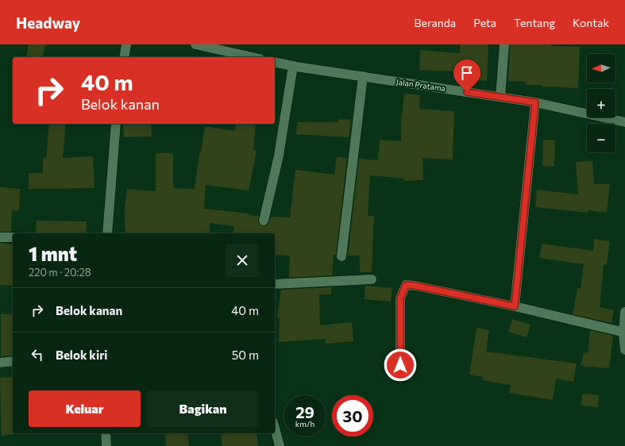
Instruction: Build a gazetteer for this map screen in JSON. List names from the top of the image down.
{
  "streets": {
    "street": ["Jalan Pratama"]
  },
  "north": "left",
  "page": {
    "header": "Headway",
    "nav": [
      "Beranda",
      "Peta",
      "Tentang",
      "Kontak"
    ],
    "map_buttons": ["+", "−"],
    "turn": ["40 m", "Belok kanan"],
    "heading": ["1 mnt", "220 m · 20:28"],
    "list": [
      {
        "name": "Belok kanan",
        "value": "40 m"
      },
      {
        "name": "Belok kiri",
        "value": "50 m"
      }
    ],
    "buttons": ["Keluar", "Bagikan"],
    "speed": "29 km/h",
    "limit": "30"
  }
}
